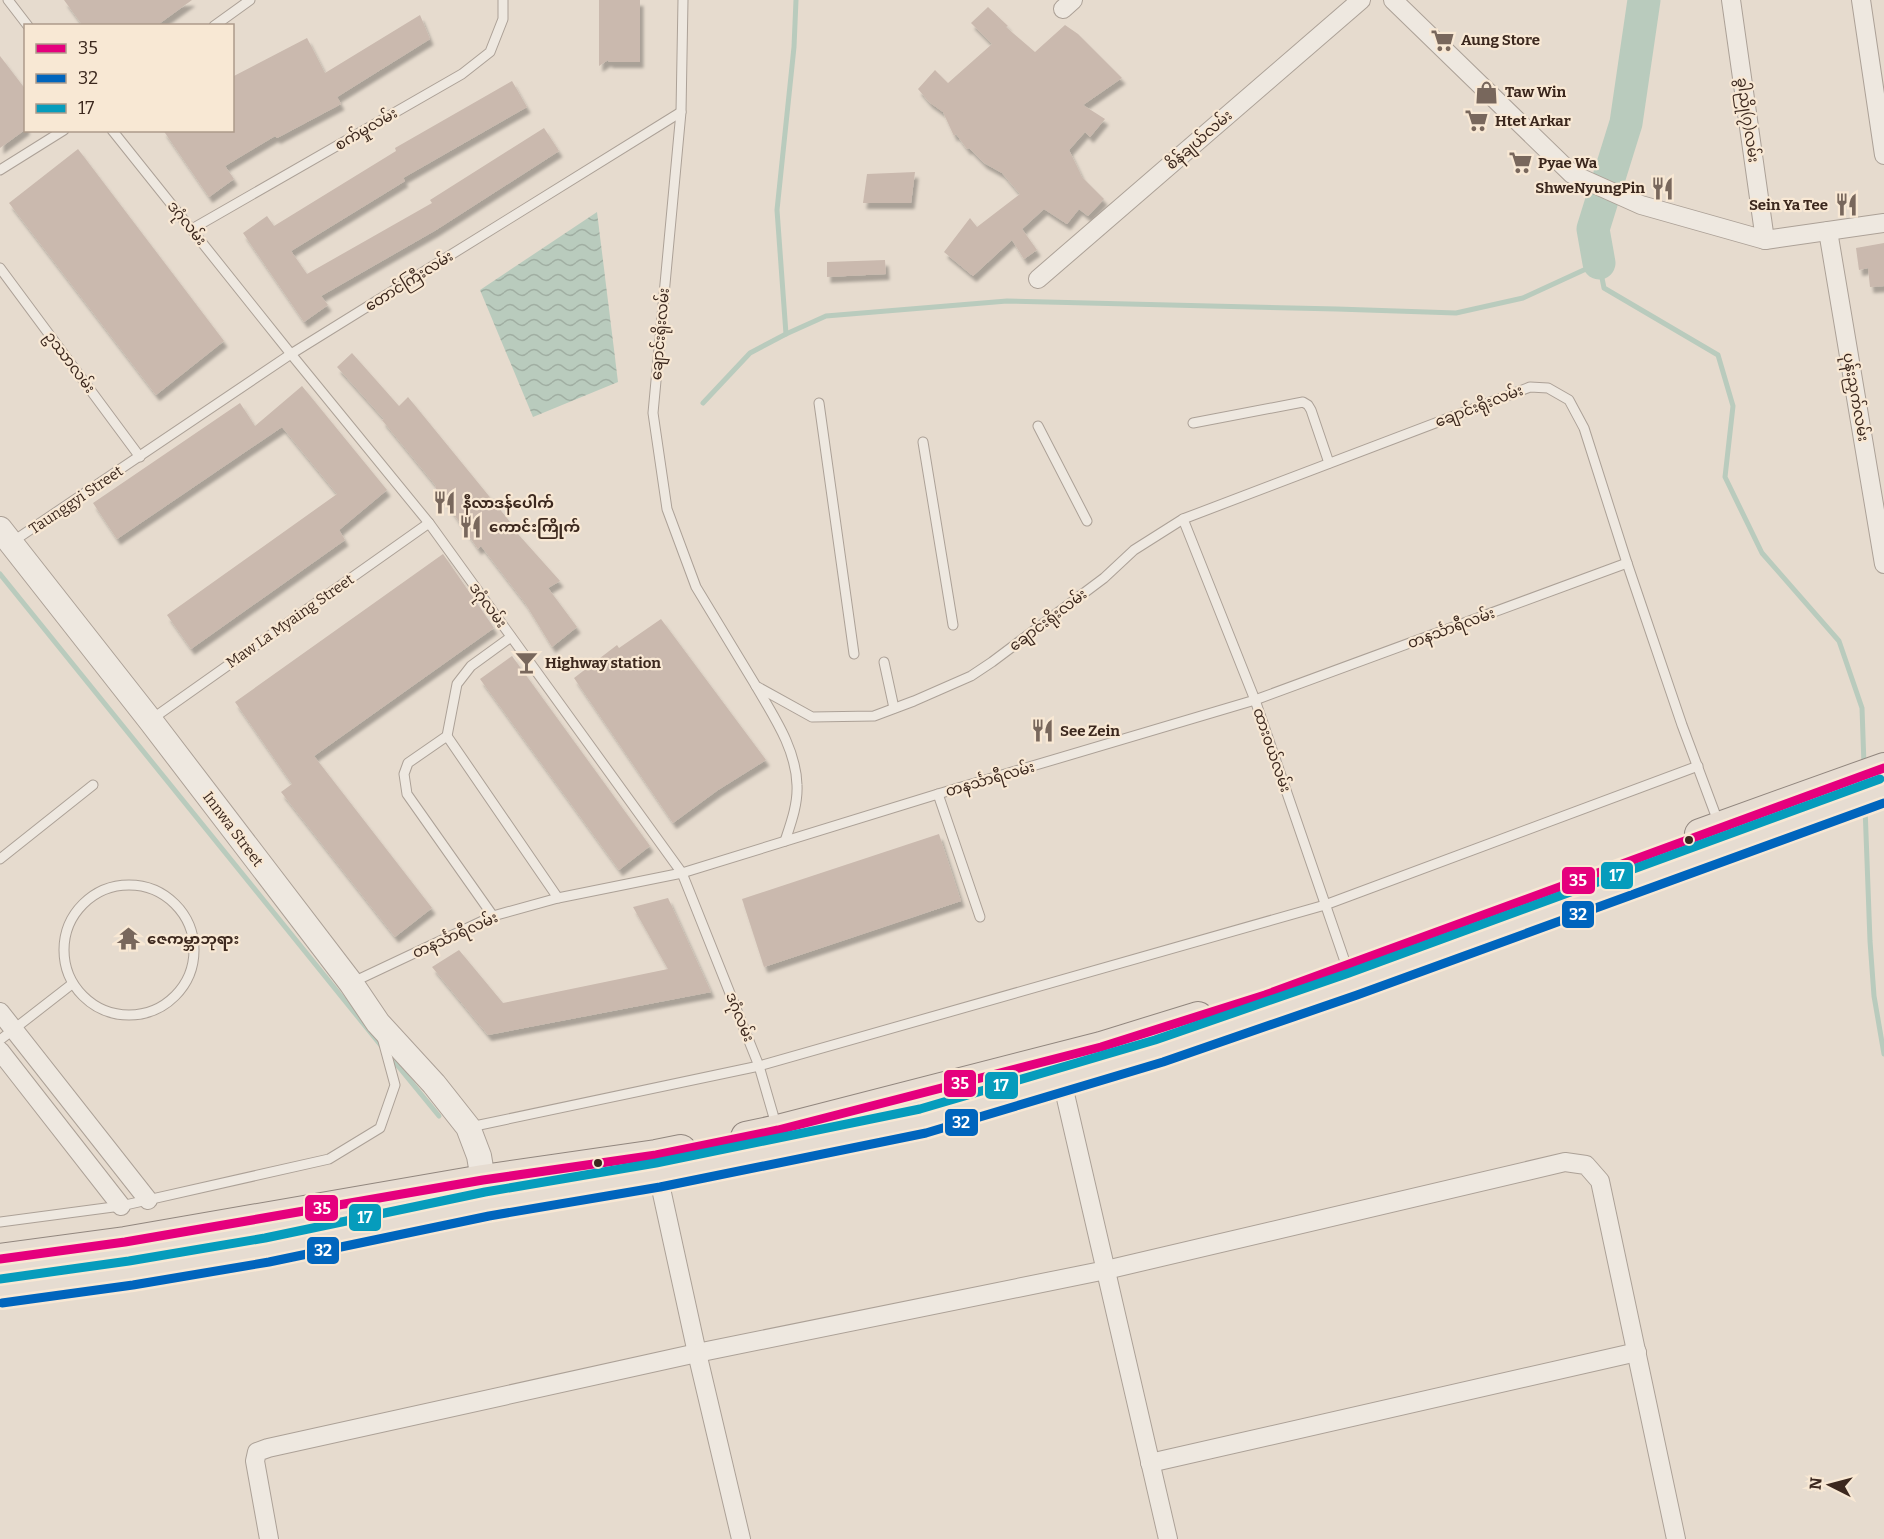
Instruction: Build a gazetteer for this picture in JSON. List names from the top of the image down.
{
  "streets": {
    "street": [
      "ခွါညို(၇)လမ်း",
      "စိန်ချယ်လမ်း",
      "ပုန်းညှက်လမ်း",
      "Innwa Street"
    ],
    "lane": [
      "စက်မှုလမ်း",
      "ဒဂုံလမ်း",
      "တောင်ကြီးလမ်း",
      "ချောင်းရိုးလမ်း",
      "ဥဿာလမ်း",
      "Taunggyi Street",
      "Maw La Myaing Street",
      "တနင်္သာရီလမ်း",
      "ထားဝယ်လမ်း"
    ]
  },
  "crossings": [
    ["စက်မှုလမ်း", "ဒဂုံလမ်း"],
    ["ဒဂုံလမ်း", "တောင်ကြီးလမ်း"],
    ["ဒဂုံလမ်း", "Maw La Myaing Street"],
    ["ဒဂုံလမ်း", "တနင်္သာရီလမ်း"],
    ["တောင်ကြီးလမ်း", "ချောင်းရိုးလမ်း"],
    ["တောင်ကြီးလမ်း", "ဥဿာလမ်း"],
    ["တောင်ကြီးလမ်း", "Taunggyi Street"],
    ["ချောင်းရိုးလမ်း", "တနင်္သာရီလမ်း"],
    ["ချောင်းရိုးလမ်း", "ထားဝယ်လမ်း"],
    ["ဥဿာလမ်း", "Taunggyi Street"],
    ["Taunggyi Street", "Innwa Street"],
    ["Maw La Myaing Street", "Innwa Street"],
    ["တနင်္သာရီလမ်း", "ထားဝယ်လမ်း"],
    ["တနင်္သာရီလမ်း", "Innwa Street"]
  ],
  "places": {
    "supermarket": ["Aung Store", "Htet Arkar", "Pyae Wa"],
    "shop": ["Taw Win"],
    "restaurant": [
      "ShweNyungPin",
      "Sein Ya Tee",
      "နီလာဒန်ပေါက်",
      "ကောင်းကြိုက်",
      "See Zein"
    ],
    "bar": ["Highway station"],
    "temple": ["ဇေကမ္ဘာဘုရား"]
  },
  "lines": ["transit line 35", "transit line 17", "transit line 32"],
  "legend": ["35", "32", "17"],
  "north": "left"
}
